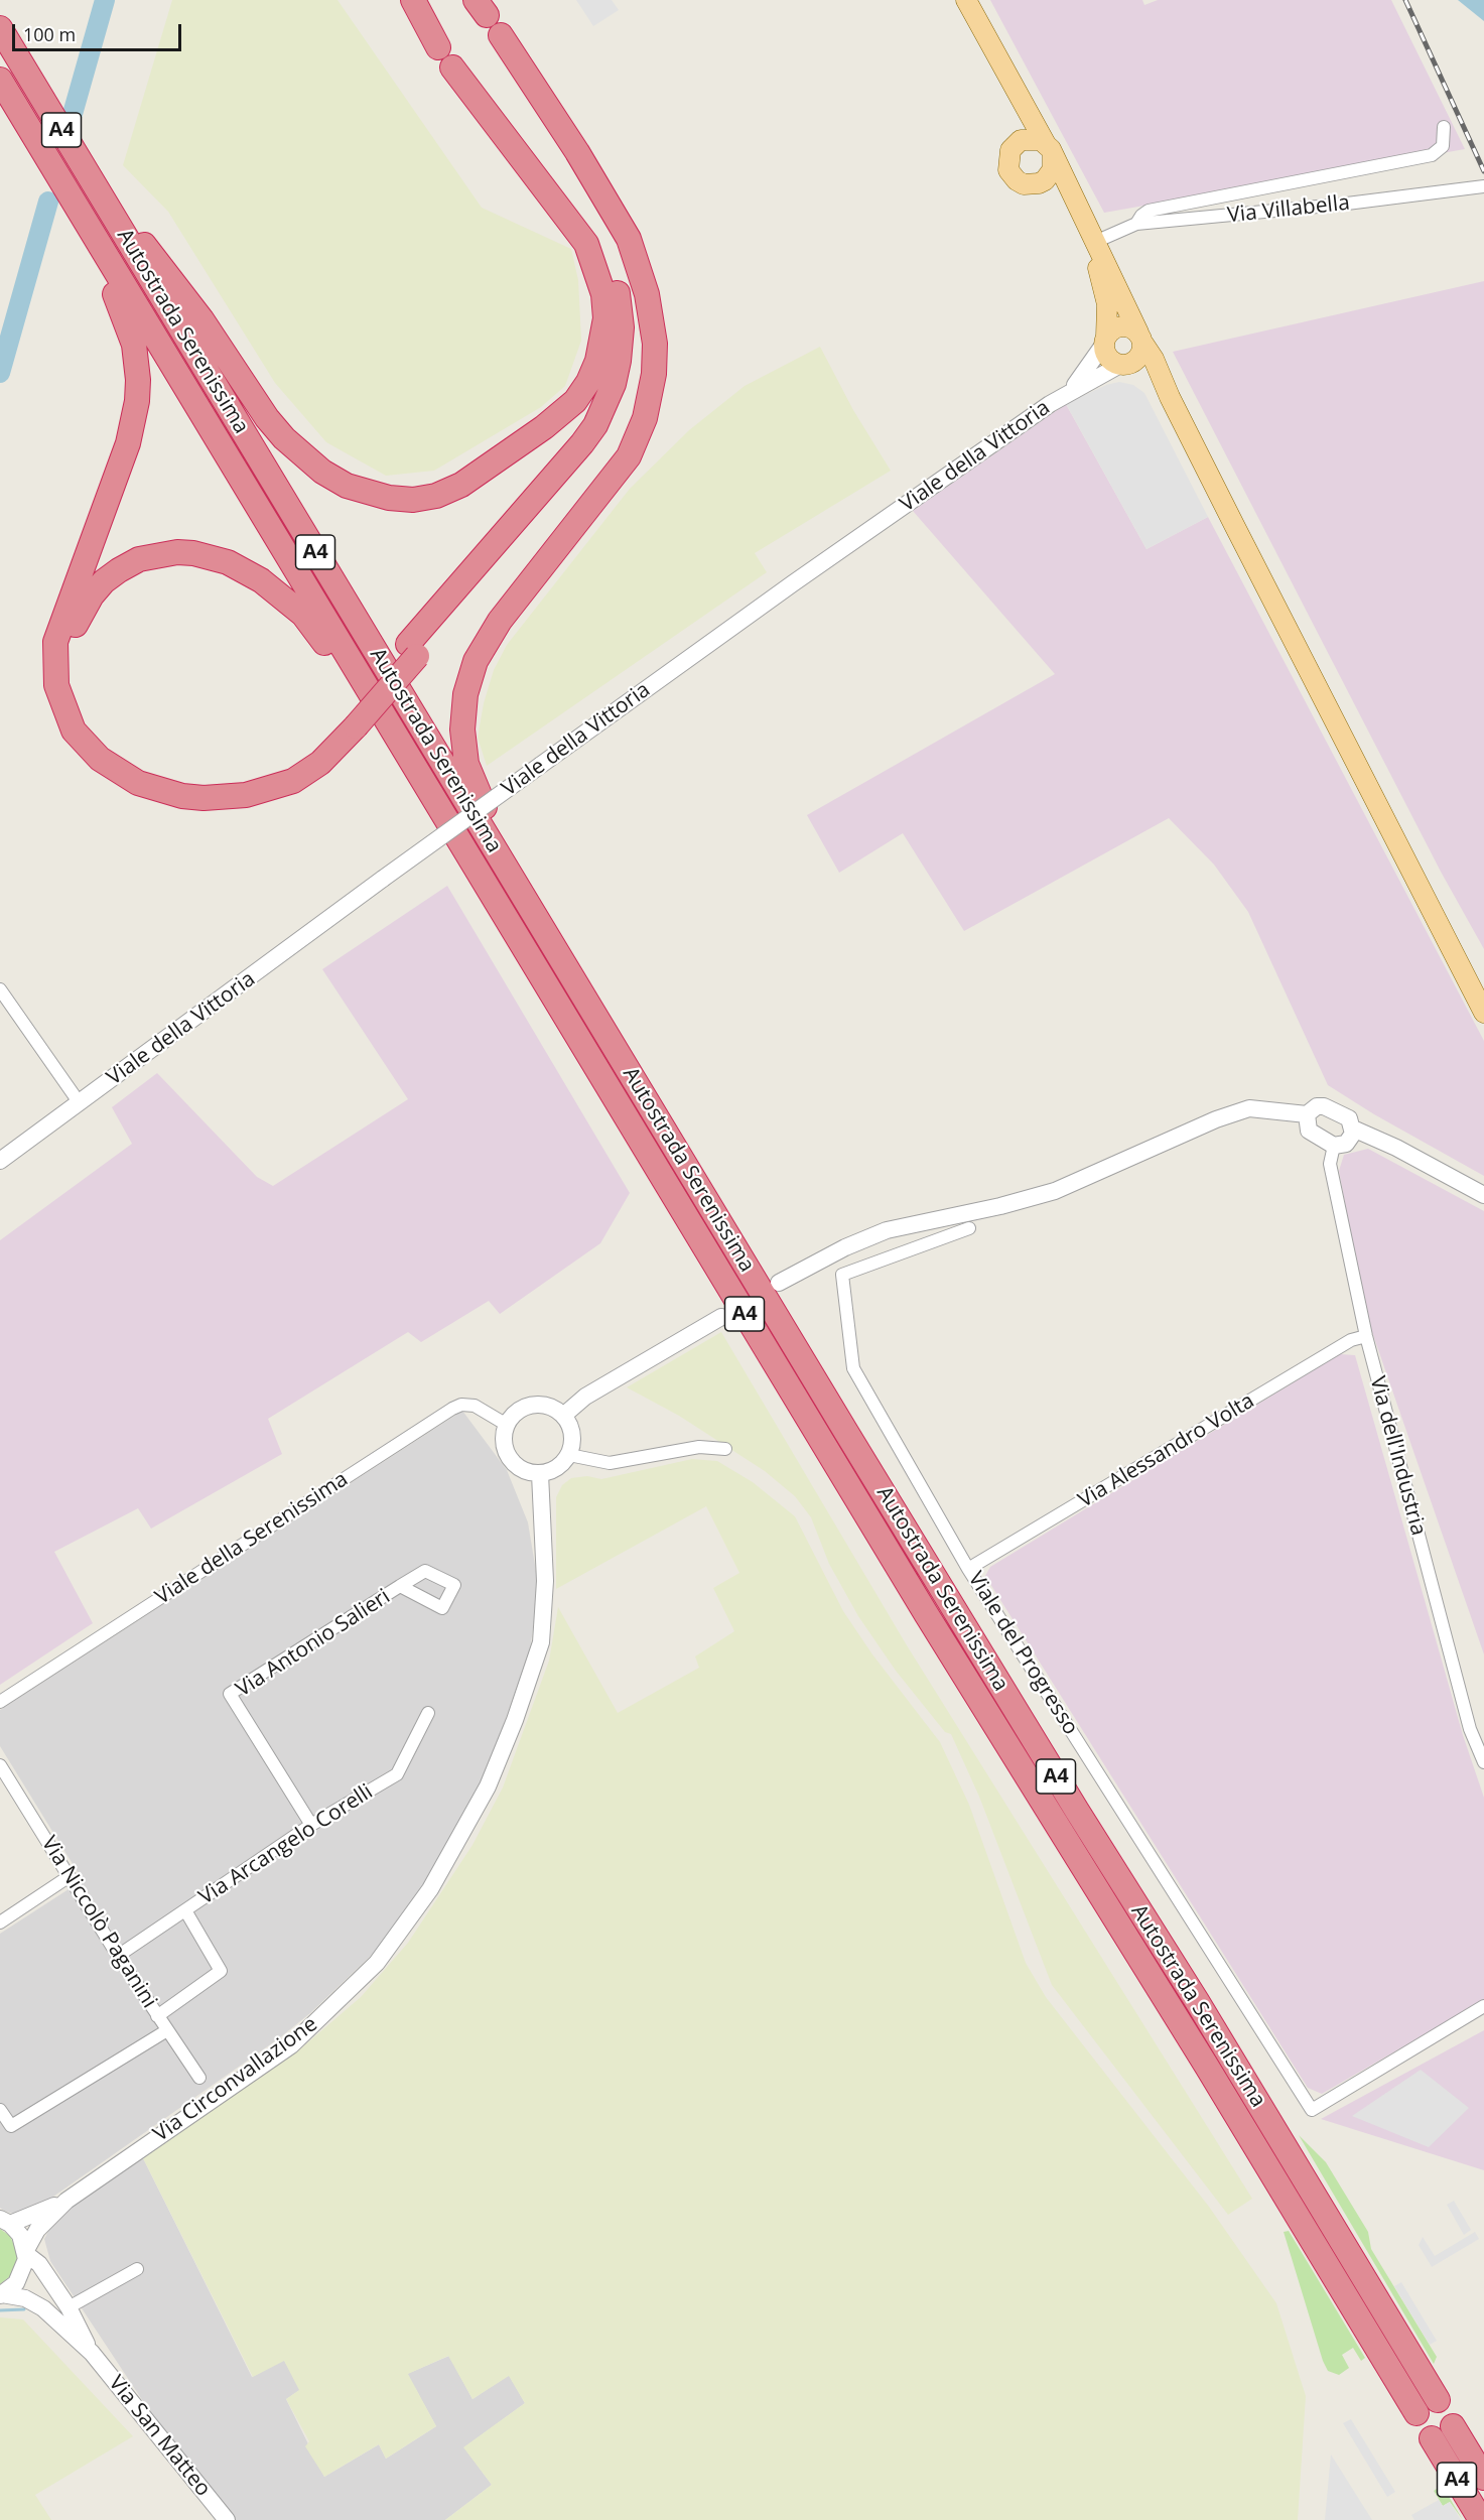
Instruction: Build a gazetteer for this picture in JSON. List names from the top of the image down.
{
  "streets": {
    "highway": ["A4", "Autostrada Serenissima"],
    "street": [
      "Via Villabella",
      "Viale della Vittoria",
      "Via Alessandro Volta",
      "Via dell'Industria",
      "Viale della Serenissima",
      "Via Antonio Salieri",
      "Viale del Progresso",
      "Via Arcangelo Corelli",
      "Via Niccolò Paganini",
      "Via Circonvallazione",
      "Via San Matteo"
    ]
  },
  "crossings": [
    ["Via Alessandro Volta", "Via dell'Industria"],
    ["Via Alessandro Volta", "Viale del Progresso"],
    ["Viale della Serenissima", "Via Circonvallazione"],
    ["Via Antonio Salieri", "Via Arcangelo Corelli"],
    ["Via Arcangelo Corelli", "Via Niccolò Paganini"],
    ["Via Circonvallazione", "Via San Matteo"]
  ],
  "scale_bar": "100 m"
}
